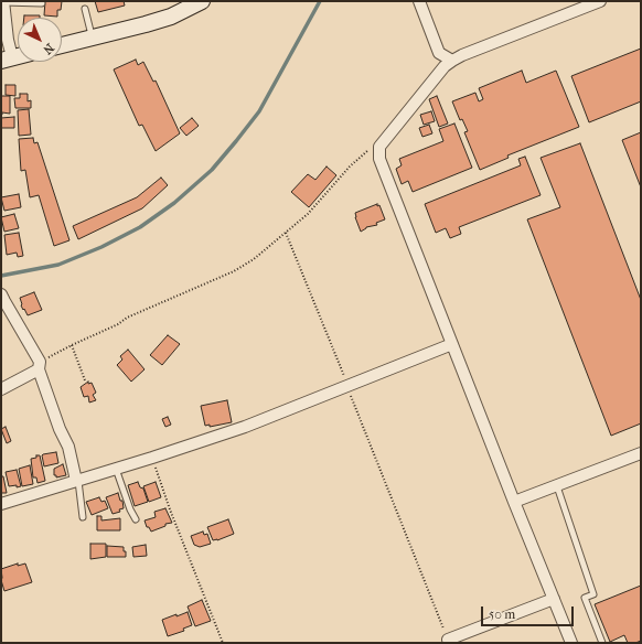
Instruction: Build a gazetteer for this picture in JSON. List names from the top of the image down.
{
  "scale_bar": "50 m",
  "north": "bottom right"
}
